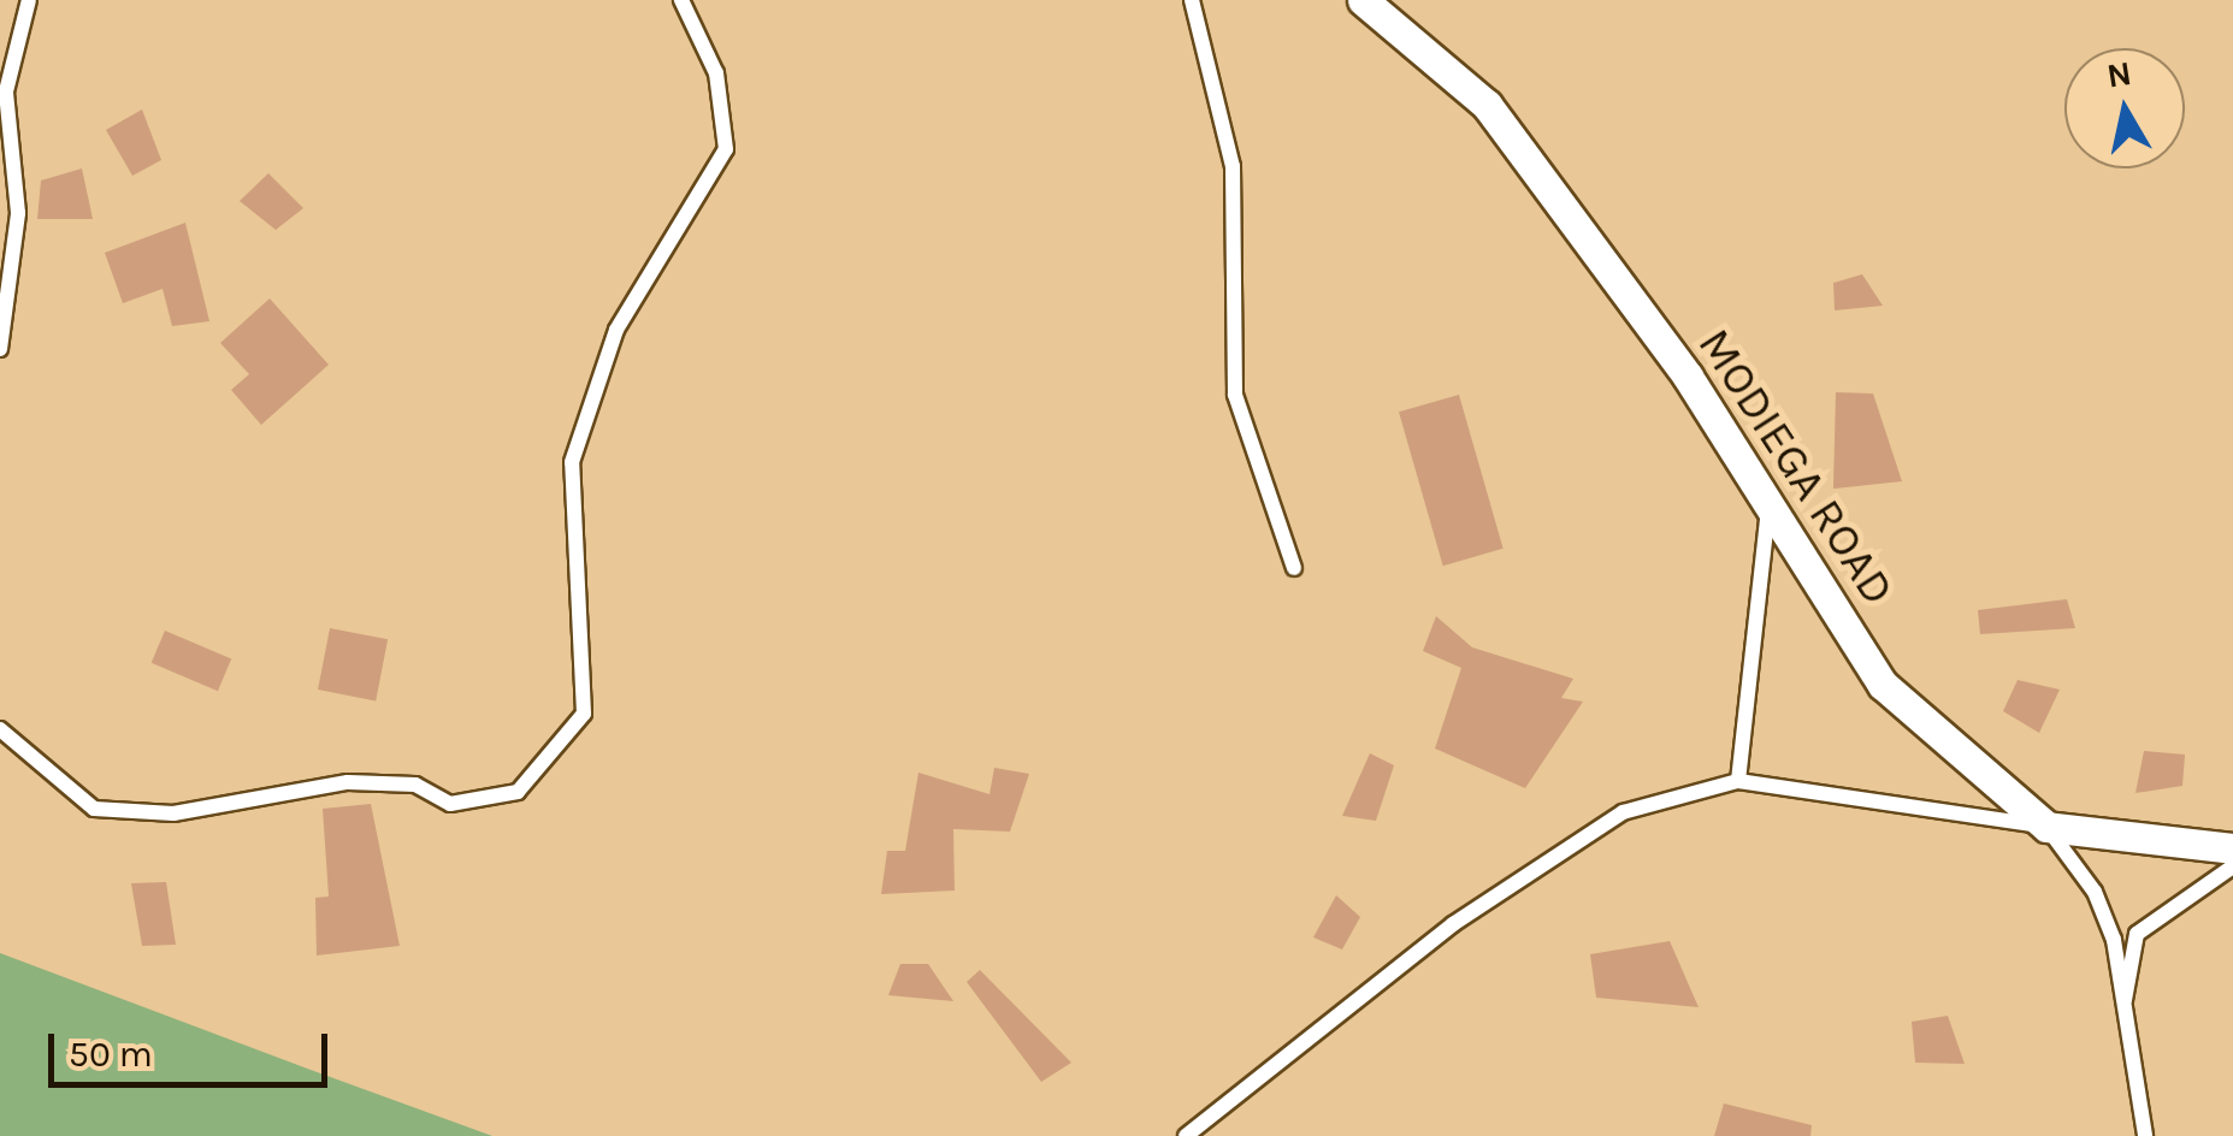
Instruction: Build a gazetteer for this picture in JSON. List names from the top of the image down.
{
  "streets": {
    "street": ["MODIEGA ROAD"]
  },
  "scale_bar": "50 m",
  "north": "top"
}
